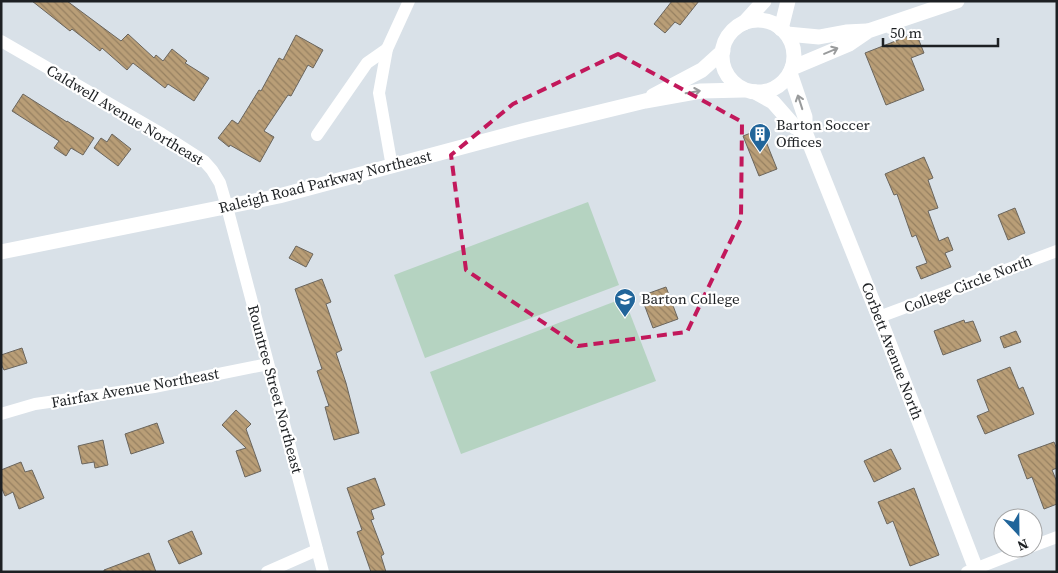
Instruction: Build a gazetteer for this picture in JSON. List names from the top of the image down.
{
  "streets": {
    "street": [
      "Caldwell Avenue Northeast",
      "Raleigh Road Parkway Northeast",
      "College Circle North",
      "Corbett Avenue North",
      "Fairfax Avenue Northeast",
      "Rountree Street Northeast"
    ]
  },
  "crossings": [
    ["Caldwell Avenue Northeast", "Raleigh Road Parkway Northeast"],
    ["Caldwell Avenue Northeast", "Rountree Street Northeast"],
    ["Raleigh Road Parkway Northeast", "Corbett Avenue North"],
    ["Raleigh Road Parkway Northeast", "Rountree Street Northeast"],
    ["College Circle North", "Corbett Avenue North"],
    ["Fairfax Avenue Northeast", "Rountree Street Northeast"]
  ],
  "places": {
    "building": ["Barton Soccer Offices"],
    "school or university": ["Barton College"]
  },
  "scale_bar": "50 m",
  "north": "bottom"
}
